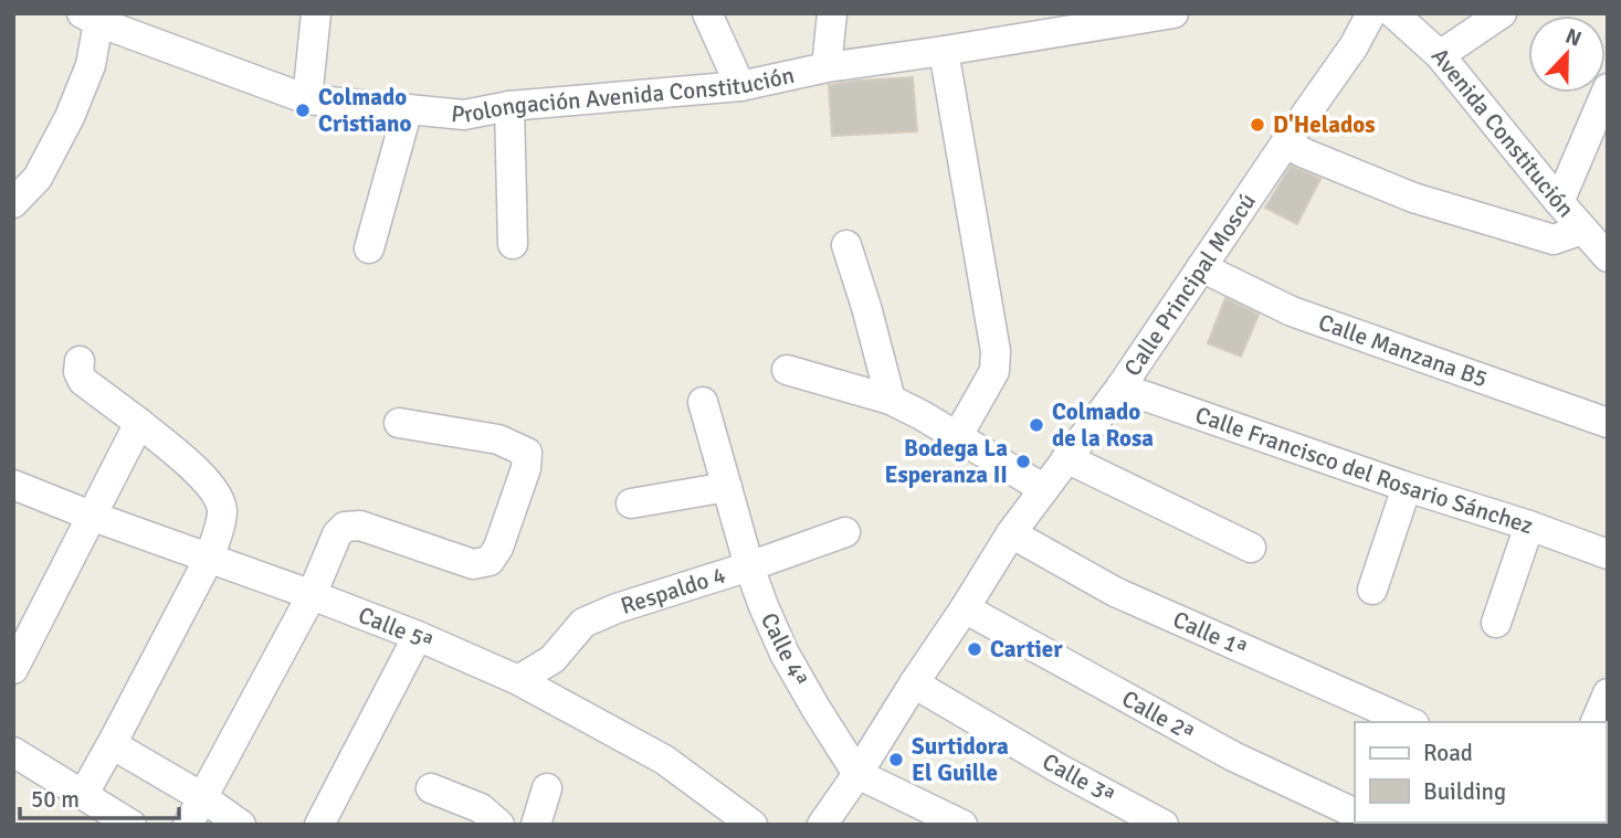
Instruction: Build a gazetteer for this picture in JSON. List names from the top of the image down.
{
  "streets": {
    "street": [
      "Prolongación Avenida Constitución",
      "Avenida Constitución",
      "Calle Principal Moscú",
      "Calle Manzana B5",
      "Calle Francisco del Rosario Sánchez",
      "Respaldo 4",
      "Calle 5ª",
      "Calle 1ª",
      "Calle 4ª",
      "Calle 2ª",
      "Calle 3ª"
    ]
  },
  "crossings": [
    ["Calle Principal Moscú", "Calle Manzana B5"],
    ["Calle Principal Moscú", "Calle Francisco del Rosario Sánchez"],
    ["Calle Principal Moscú", "Calle 1ª"],
    ["Calle Principal Moscú", "Calle 4ª"],
    ["Calle Principal Moscú", "Calle 2ª"],
    ["Calle Principal Moscú", "Calle 3ª"],
    ["Respaldo 4", "Calle 5ª"],
    ["Respaldo 4", "Calle 4ª"]
  ],
  "places": [
    "Colmado Cristiano",
    "D'Helados",
    "Colmado de la Rosa",
    "Bodega La Esperanza II",
    "Cartier",
    "Surtidora El Guille"
  ],
  "legend": ["Road", "Building"],
  "scale_bar": "50 m",
  "north": "top"
}
